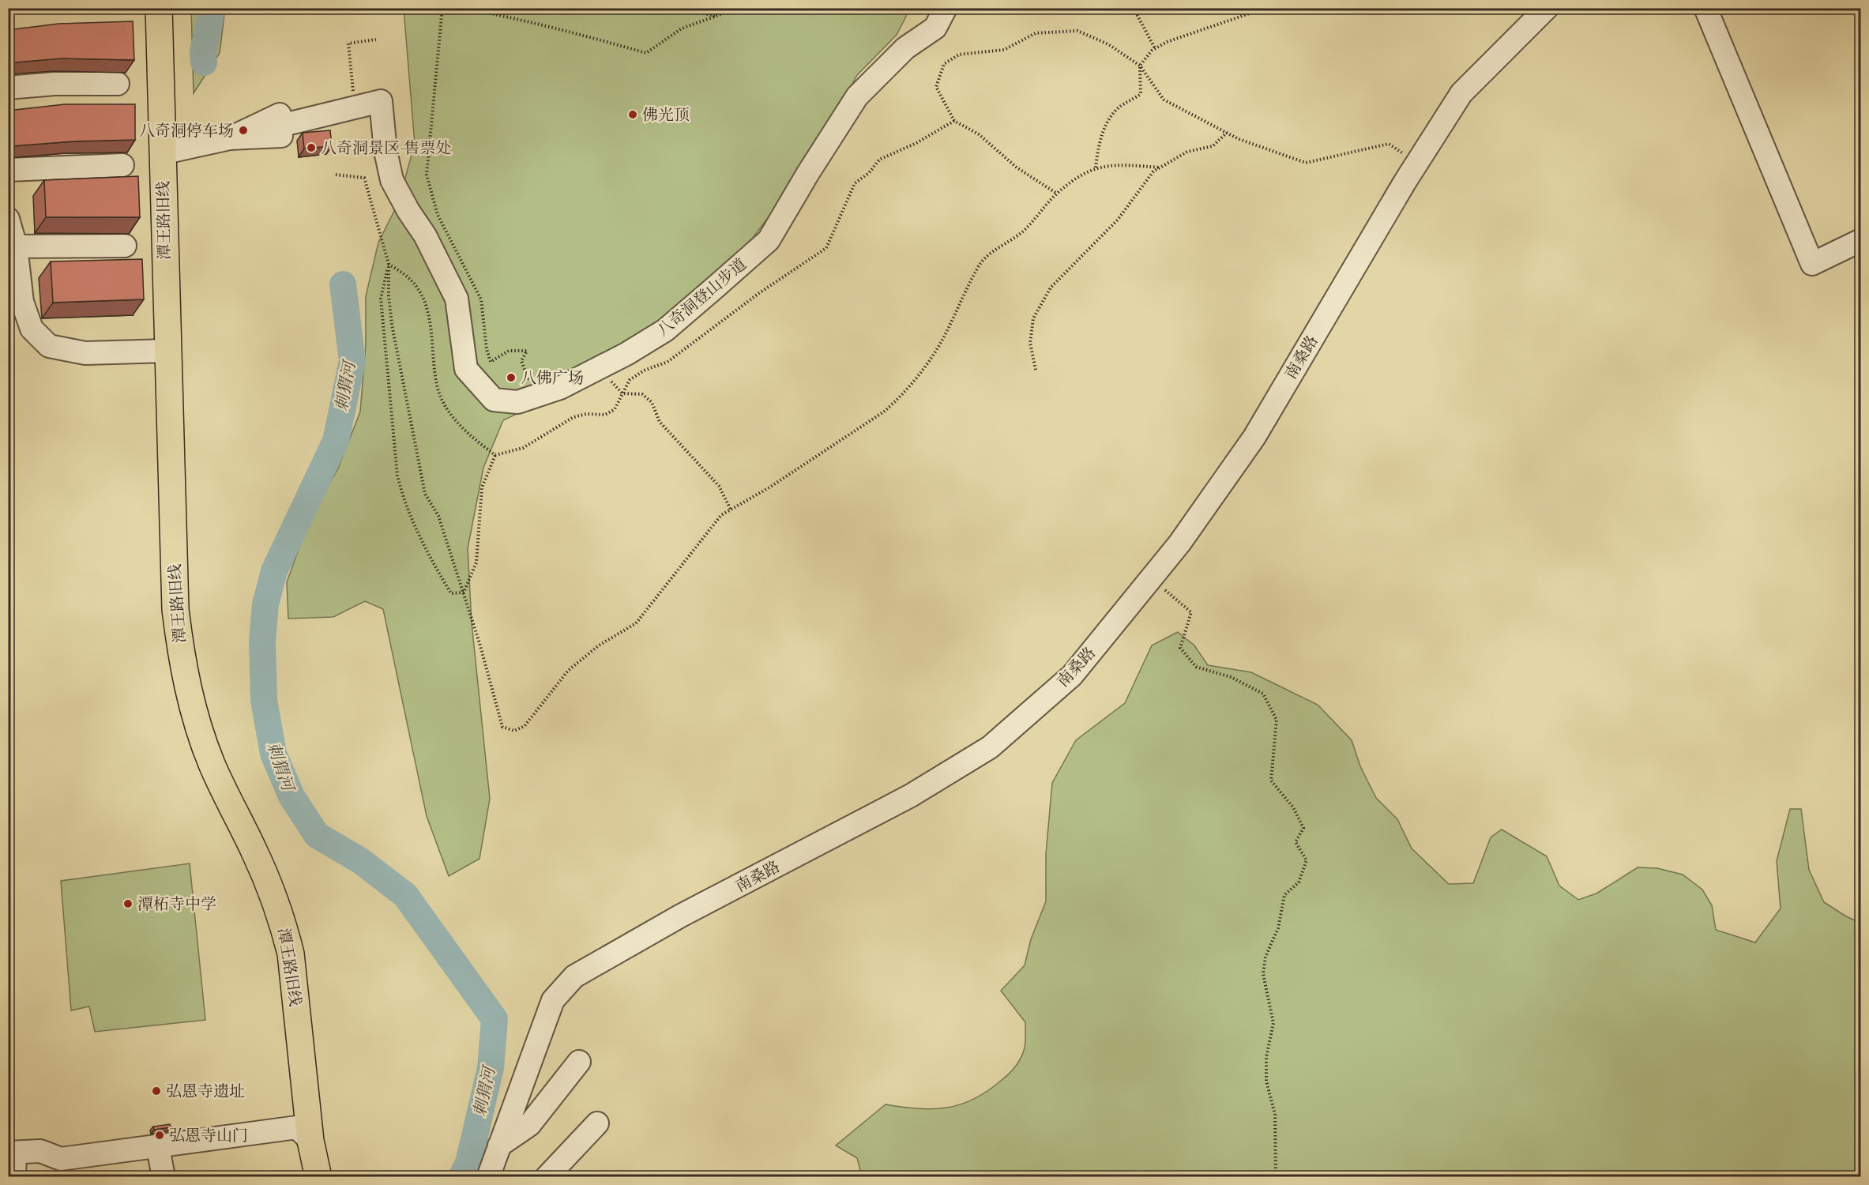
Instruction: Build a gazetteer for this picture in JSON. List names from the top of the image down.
{
  "streets": {
    "main road": ["潭王路旧线"],
    "street": ["八奇洞登山步道", "南桑路"]
  },
  "crossings": [
    ["潭王路旧线", "八奇洞登山步道"]
  ],
  "water": ["刺猬河"],
  "places": [
    "佛光顶",
    "八奇洞停车场",
    "八奇洞景区-售票处",
    "八佛广场",
    "潭柘寺中学",
    "弘恩寺遗址",
    "弘恩寺山门"
  ]
}
